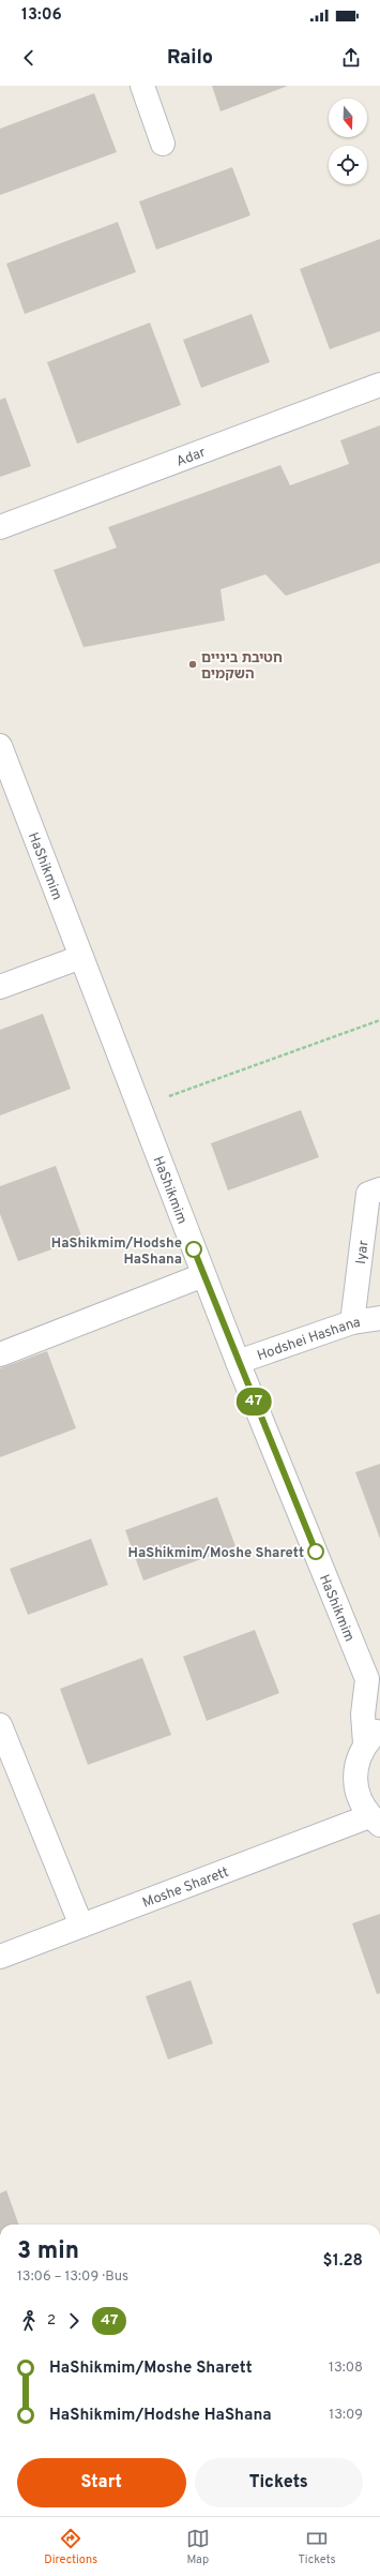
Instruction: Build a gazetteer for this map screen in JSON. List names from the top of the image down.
{
  "streets": {
    "street": [
      "Adar",
      "HaShikmim",
      "Iyar",
      "Hodshei Hashana",
      "Moshe Sharett"
    ]
  },
  "crossings": [
    ["HaShikmim", "Hodshei Hashana"],
    ["Iyar", "Hodshei Hashana"]
  ],
  "places": ["חטיבת ביניים השקמים", "HaShikmim/Hodshe HaShana", "HaShikmim/Moshe Sharett"],
  "lines": ["bus line 47"],
  "north": "bottom",
  "page": {
    "status": "13:06",
    "header": "Railo",
    "on_map": "47",
    "heading": ["3 min", "13:06 – 13:09 · Bus", "$1.28"],
    "legs": ["2", "47"],
    "list": [
      {
        "name": "HaShikmim/Moshe Sharett",
        "value": "13:08"
      },
      {
        "name": "HaShikmim/Hodshe HaShana",
        "value": "13:09"
      }
    ],
    "buttons": ["Start", "Tickets"],
    "tabs": ["Directions", "Map", "Tickets"]
  }
}
